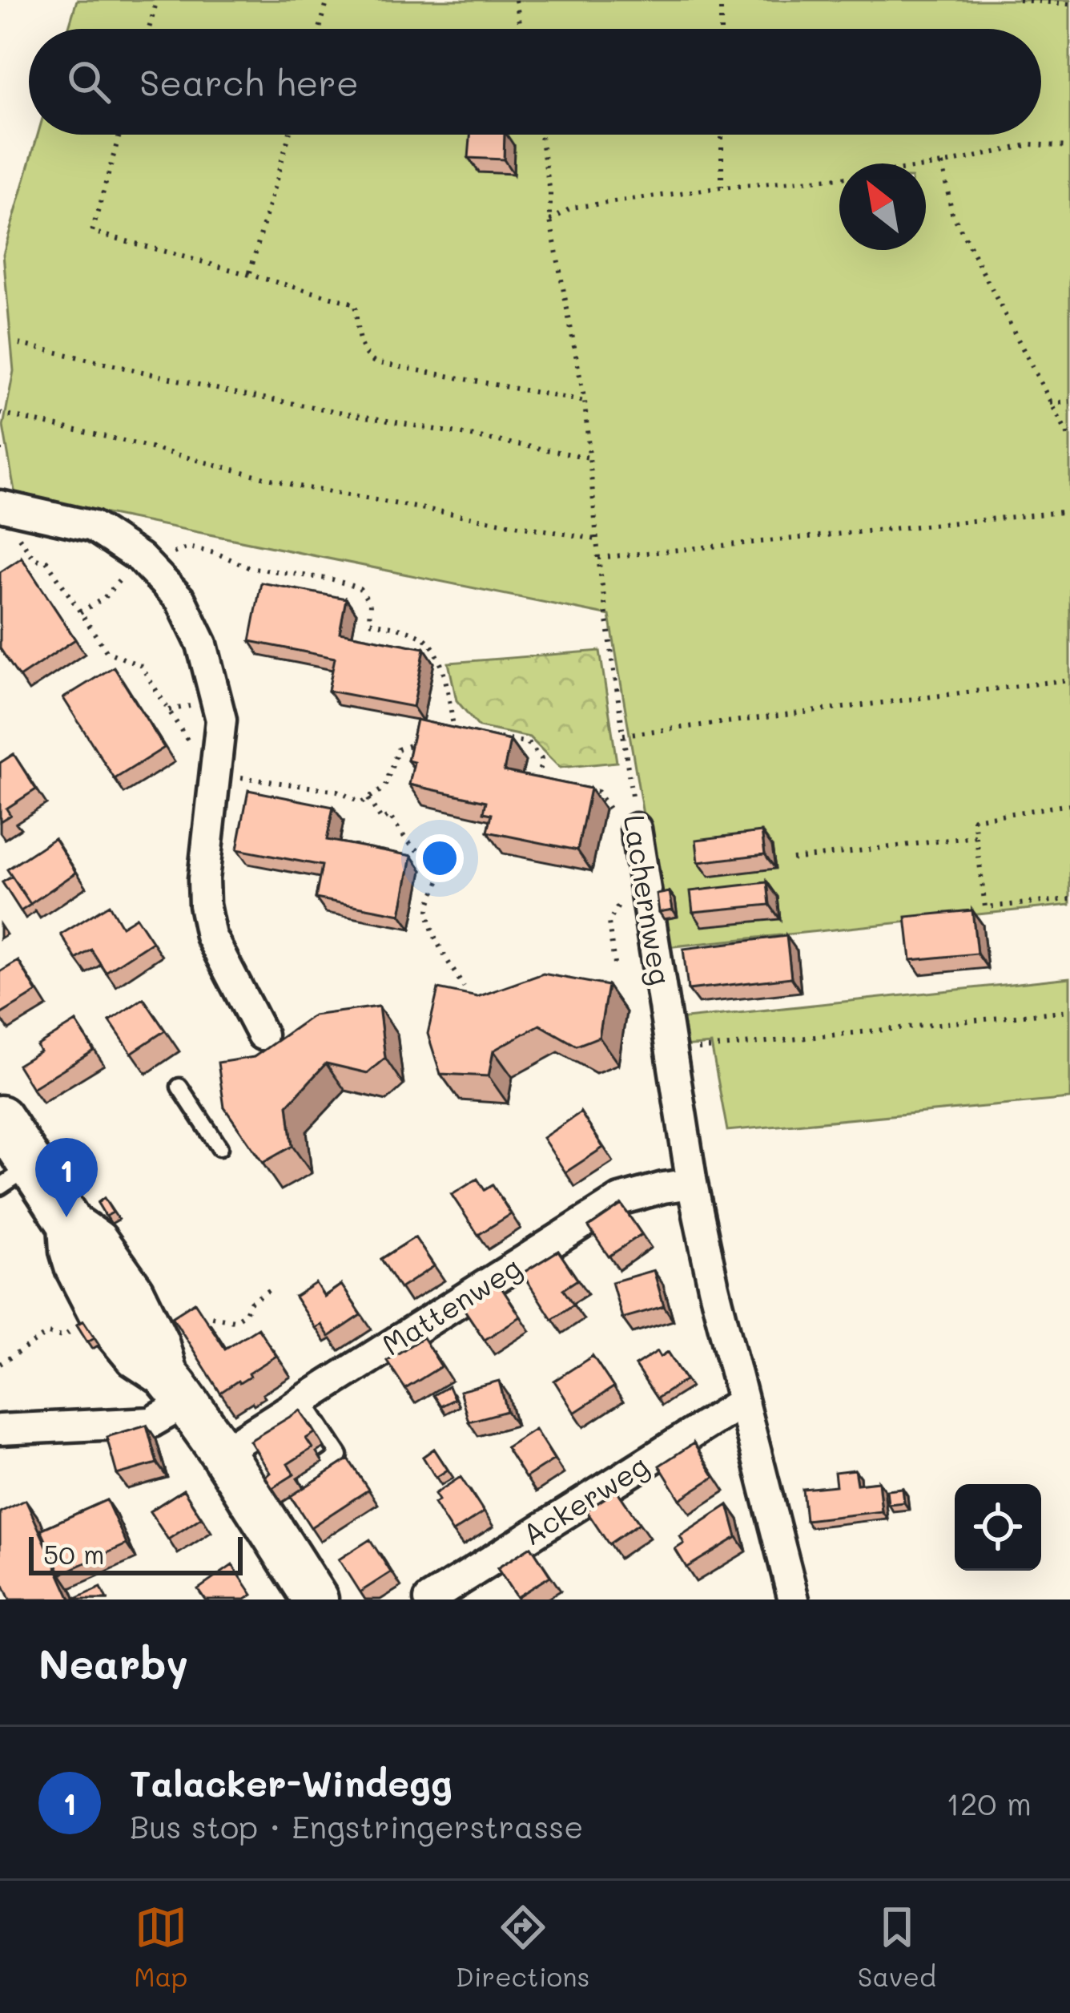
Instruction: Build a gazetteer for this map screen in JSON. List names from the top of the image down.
{
  "streets": {
    "street": ["Lachernweg", "Mattenweg", "Ackerweg"]
  },
  "crossings": [
    ["Lachernweg", "Mattenweg"],
    ["Lachernweg", "Ackerweg"]
  ],
  "scale_bar": "50 m",
  "north": "top left",
  "page": {
    "search": "Search here",
    "pins": "1",
    "scale": "50 m",
    "heading": "Nearby",
    "list": [
      {
        "mark": "1",
        "name": "Talacker-Windegg",
        "note": "Bus stop · Engstringerstrasse",
        "value": "120 m"
      }
    ],
    "nav": ["Map", "Directions", "Saved"]
  }
}
